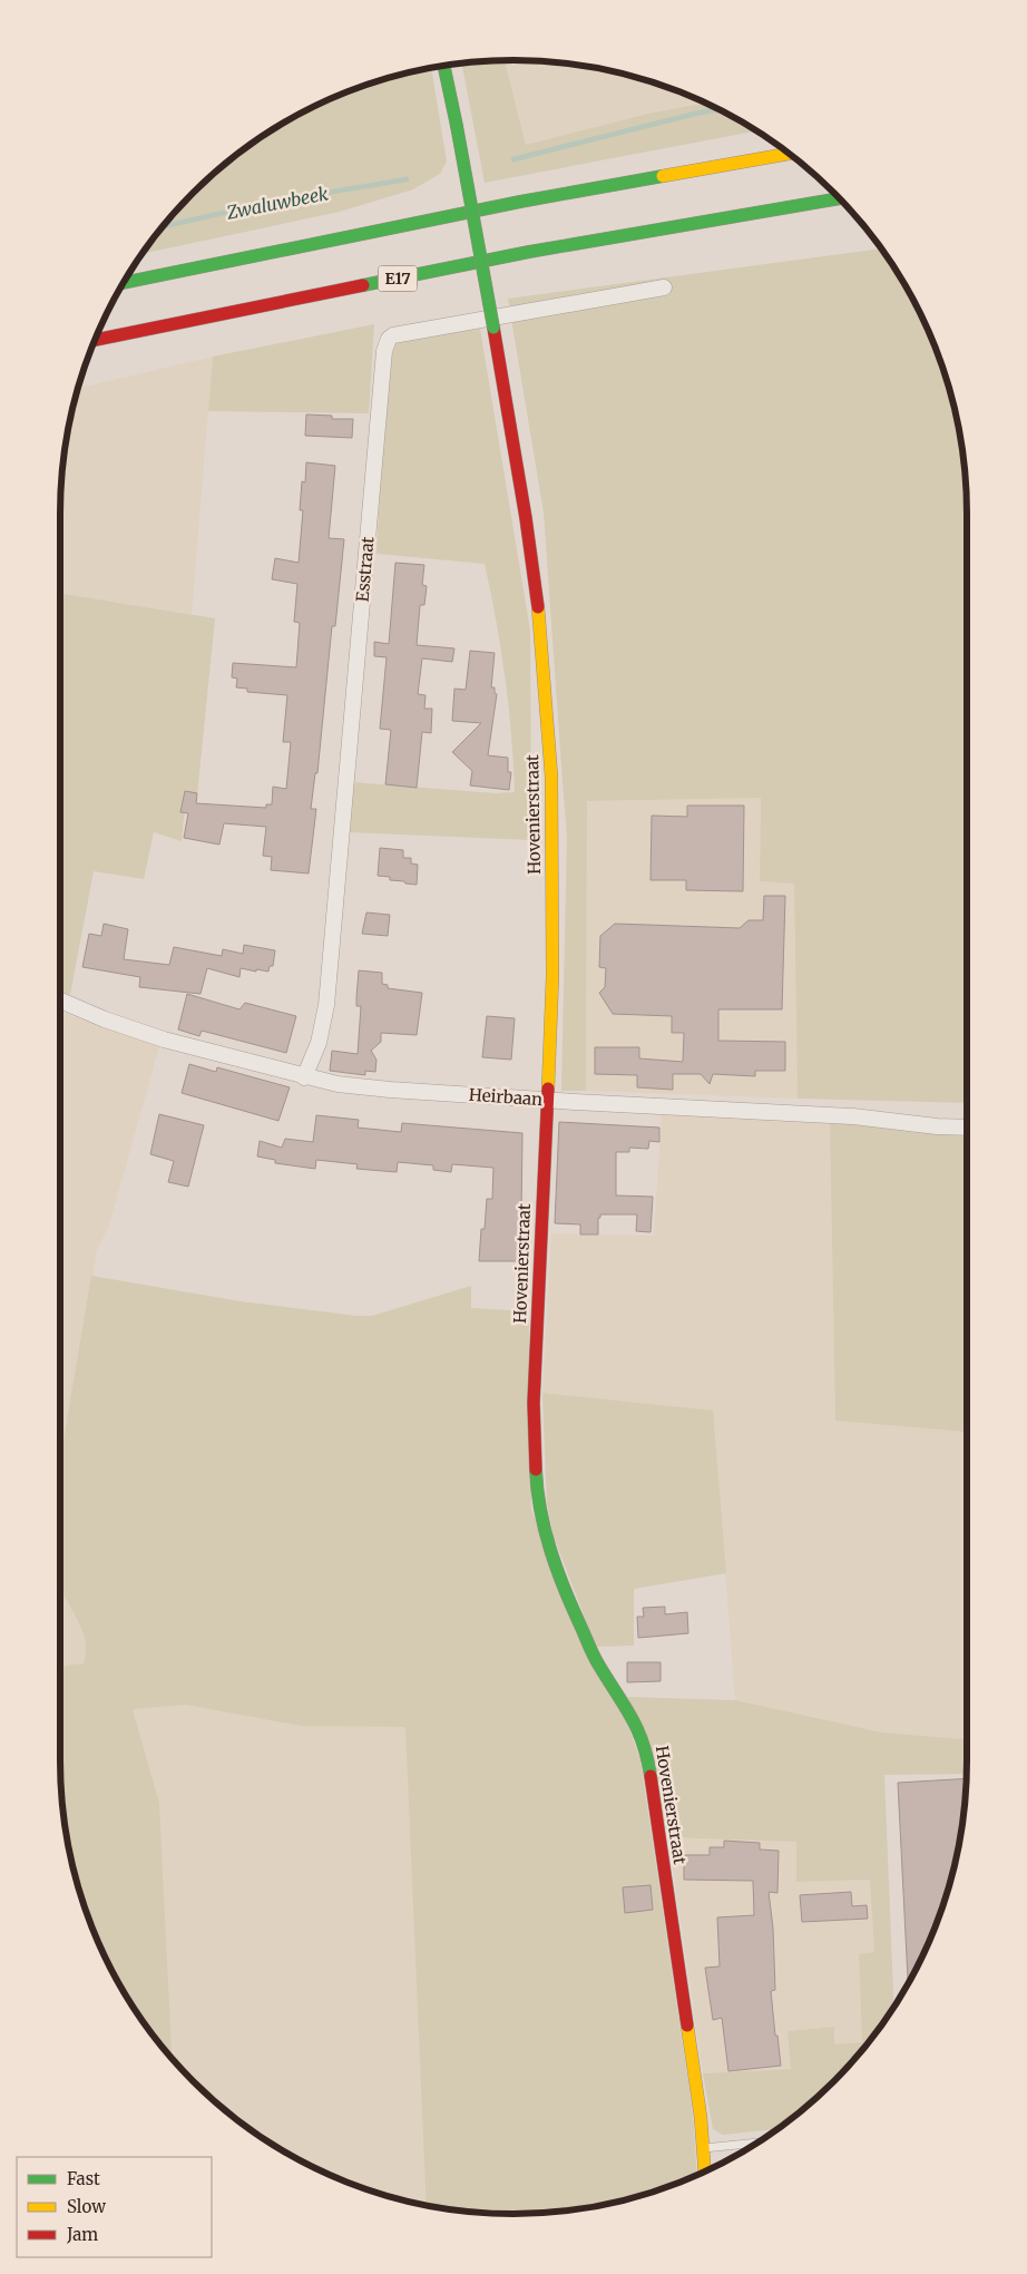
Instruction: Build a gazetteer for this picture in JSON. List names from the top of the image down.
{
  "streets": {
    "main road": ["E17", "Hovenierstraat"],
    "street": ["Esstraat", "Heirbaan"]
  },
  "crossings": [
    ["Esstraat", "Heirbaan"],
    ["Hovenierstraat", "Heirbaan"]
  ],
  "water": ["Zwaluwbeek"],
  "legend": ["Fast", "Slow", "Jam"]
}
